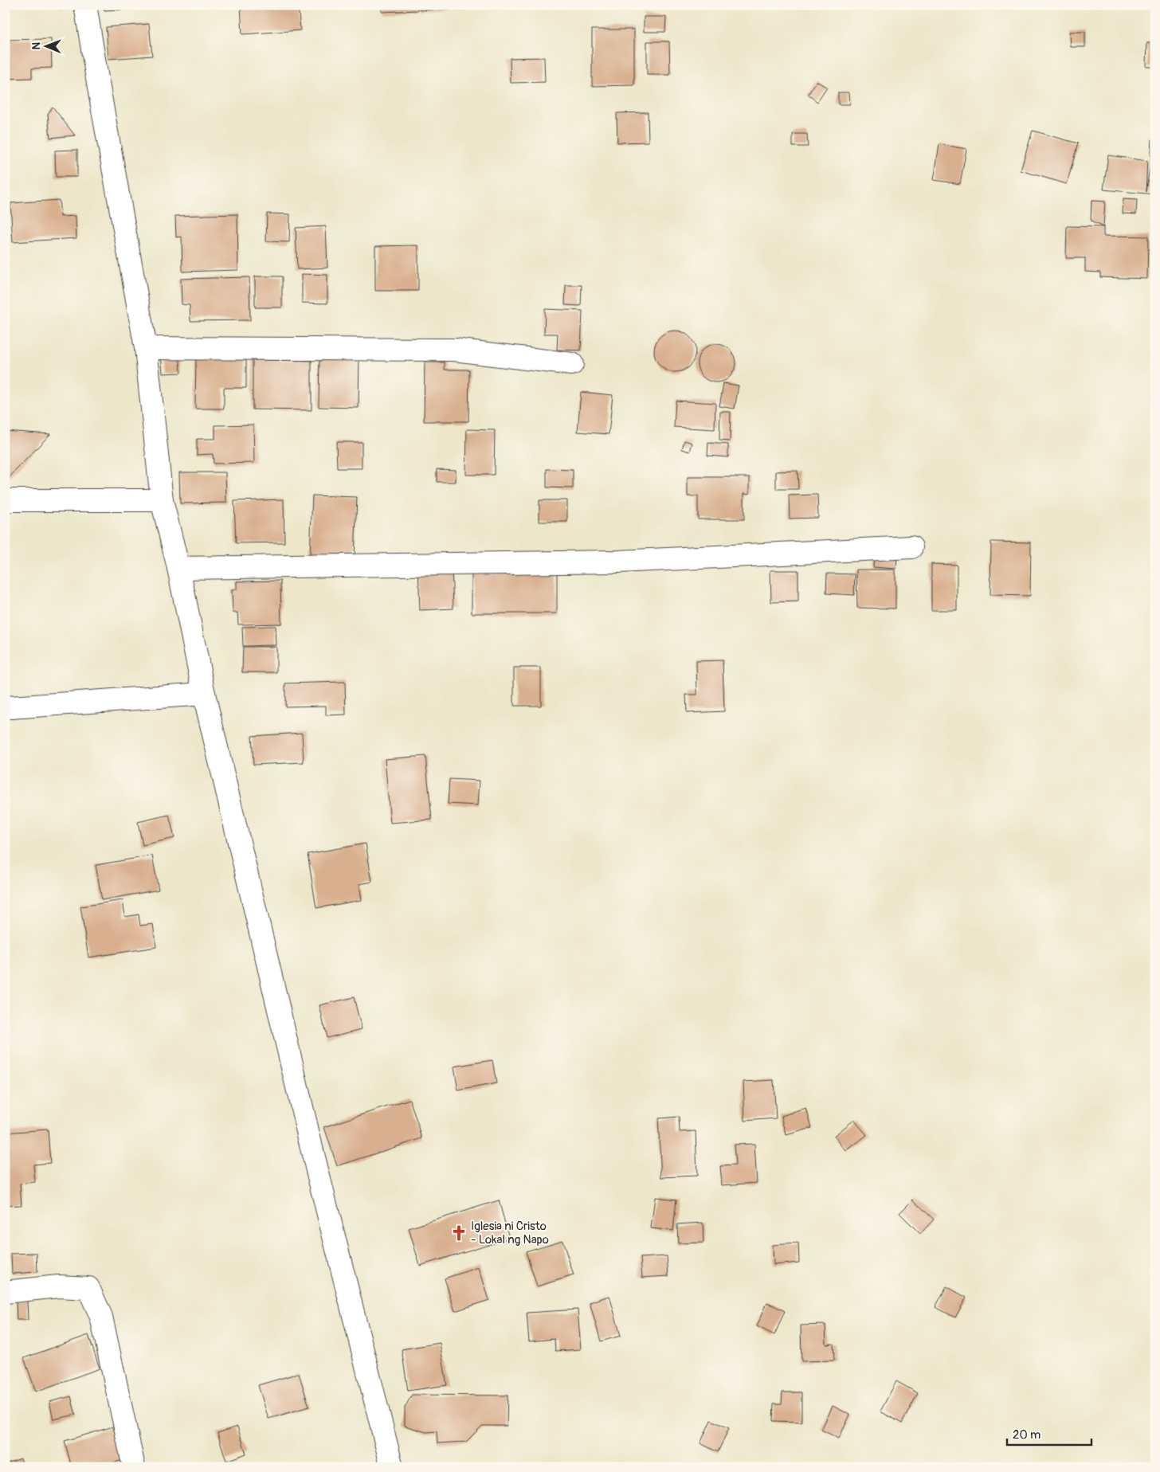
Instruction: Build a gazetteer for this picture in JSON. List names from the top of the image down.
{
  "places": {
    "church": ["Iglesia ni Cristo - Lokal ng Napo"]
  },
  "scale_bar": "20 m",
  "north": "left"
}
